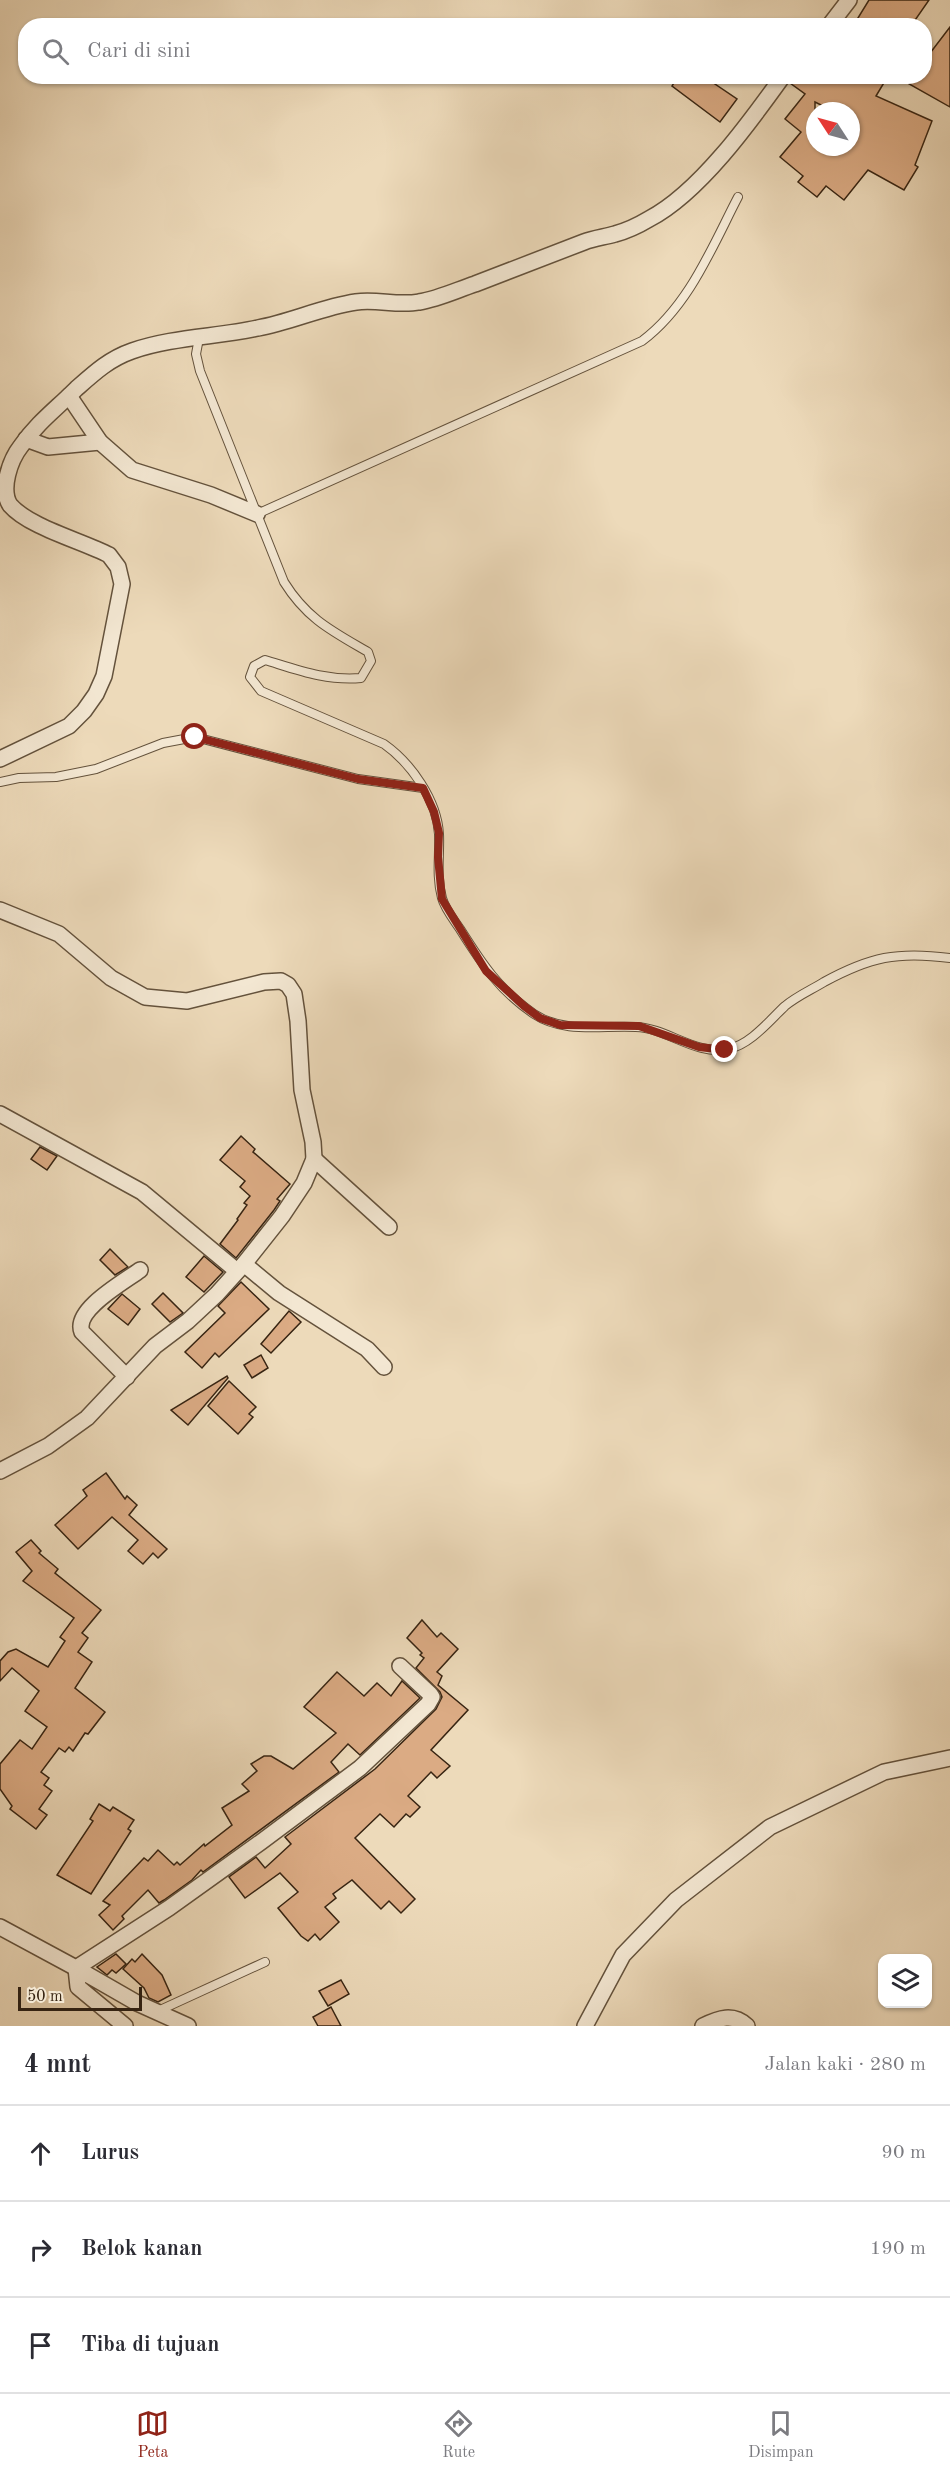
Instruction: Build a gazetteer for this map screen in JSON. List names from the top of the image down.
{
  "scale_bar": "50 m",
  "north": "top left",
  "page": {
    "search": "Cari di sini",
    "scale": "50 m",
    "heading": ["4 mnt", "Jalan kaki · 280 m"],
    "list": [
      ["Lurus", "90 m"],
      ["Belok kanan", "190 m"],
      "Tiba di tujuan"
    ],
    "nav": ["Peta", "Rute", "Disimpan"]
  }
}
